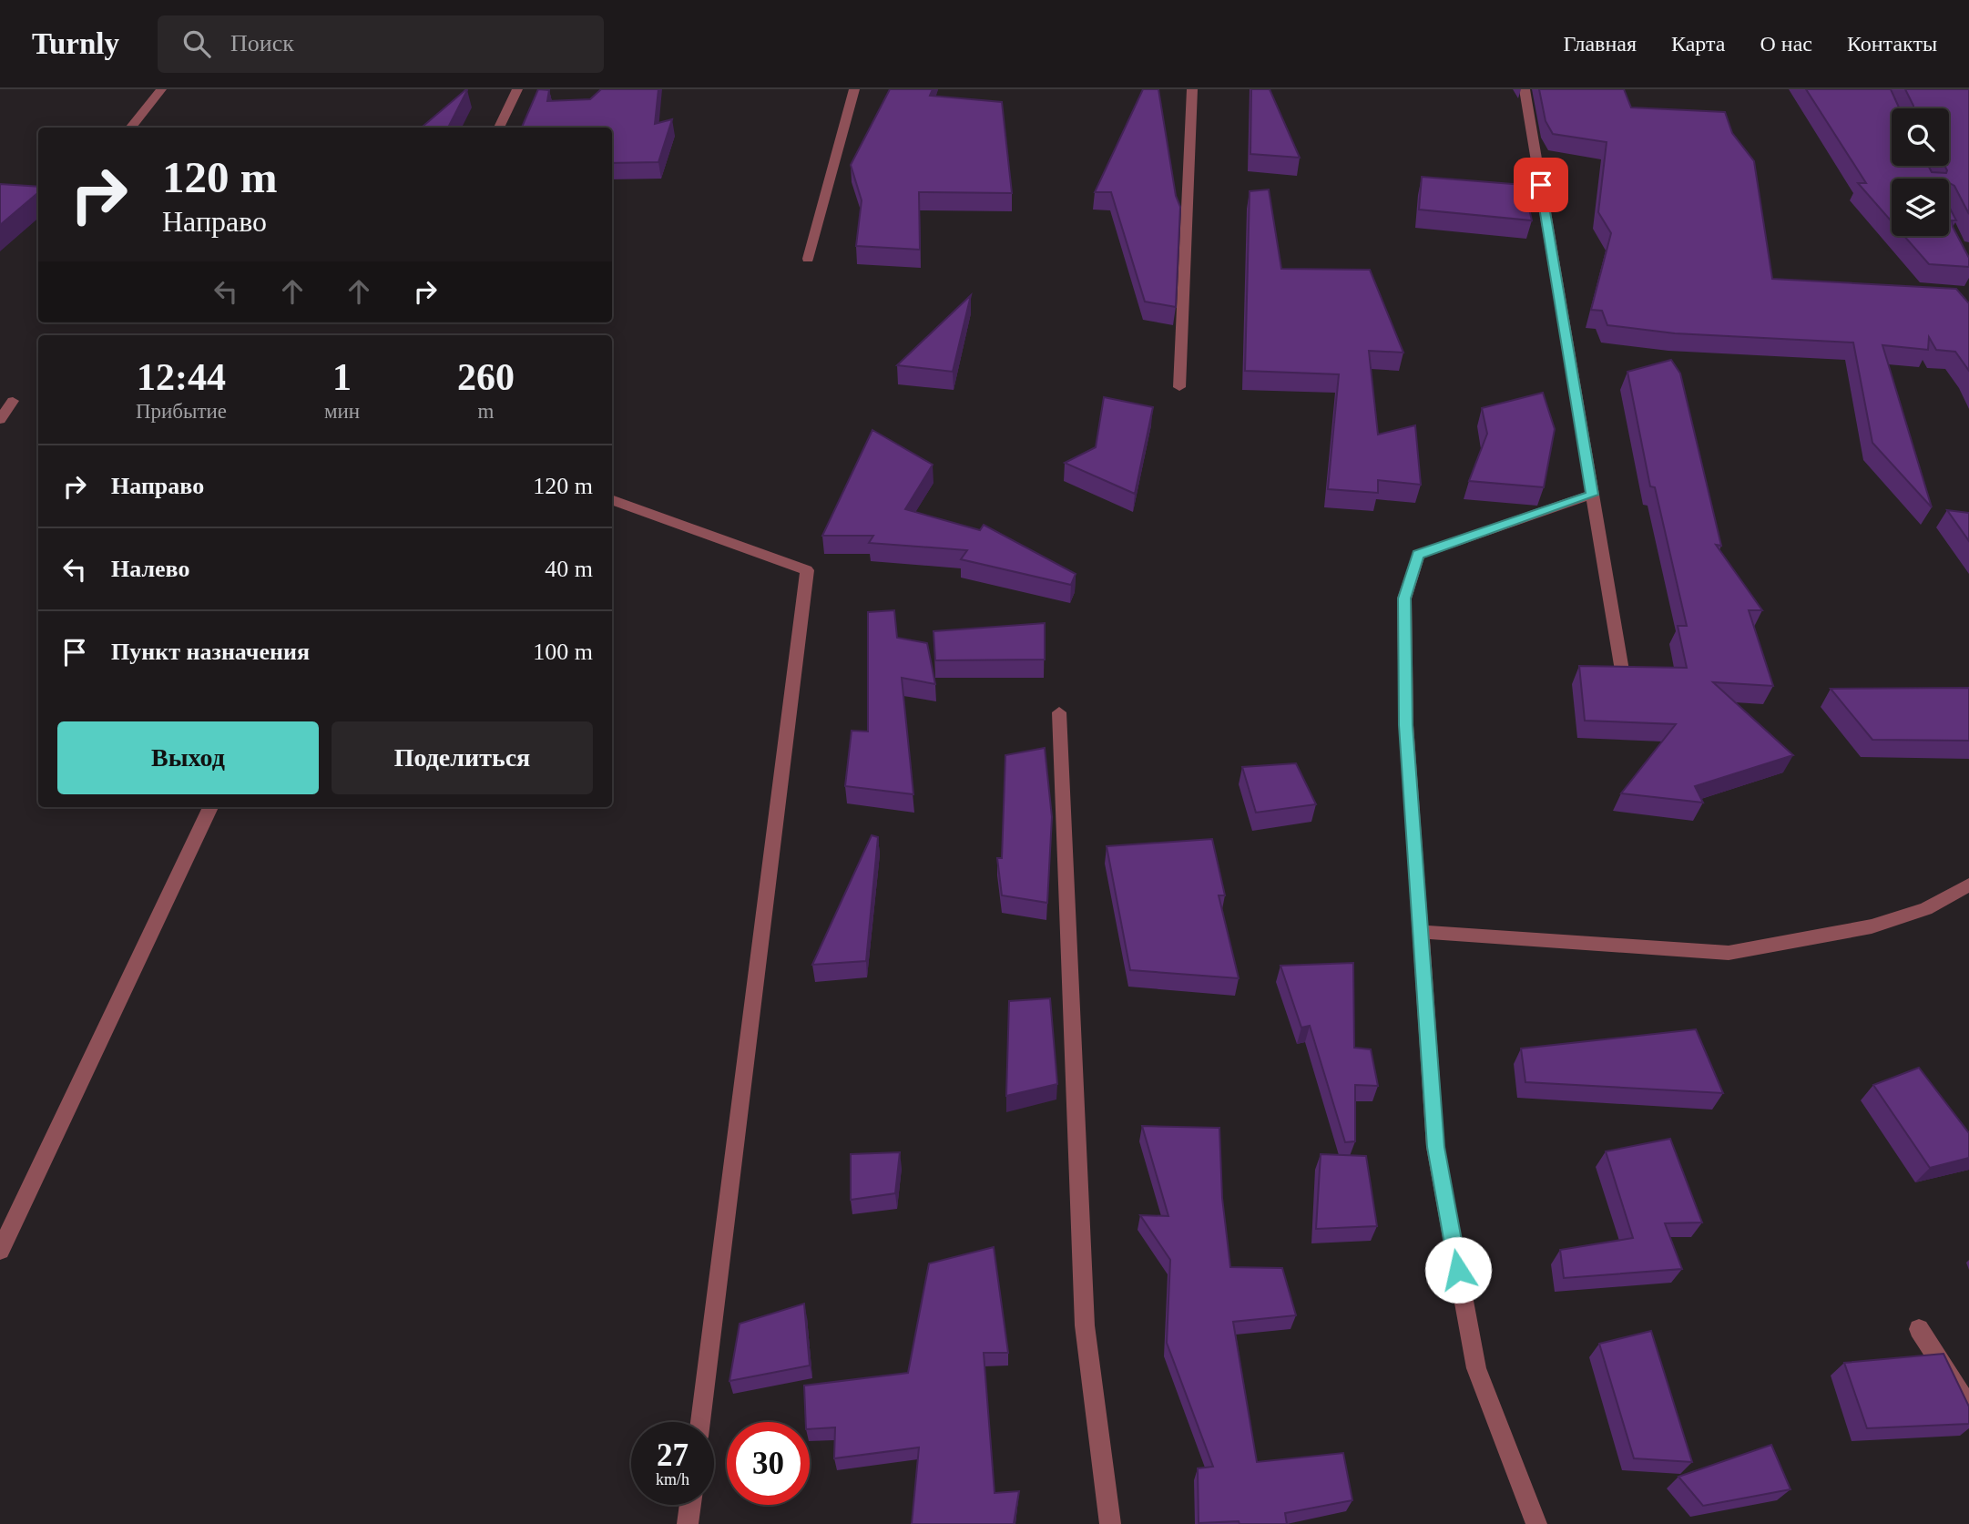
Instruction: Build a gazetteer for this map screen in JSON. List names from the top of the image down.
{
  "page": {
    "header": "Turnly",
    "search": "Поиск",
    "nav": [
      "Главная",
      "Карта",
      "О нас",
      "Контакты"
    ],
    "turn": ["120 m", "Направо"],
    "eta": [
      "12:44",
      "Прибытие",
      "1",
      "мин",
      "260",
      "m"
    ],
    "list": [
      {
        "name": "Направо",
        "value": "120 m"
      },
      {
        "name": "Налево",
        "value": "40 m"
      },
      {
        "name": "Пункт назначения",
        "value": "100 m"
      }
    ],
    "buttons": ["Выход", "Поделиться"],
    "speed": "27 km/h",
    "limit": "30"
  }
}
